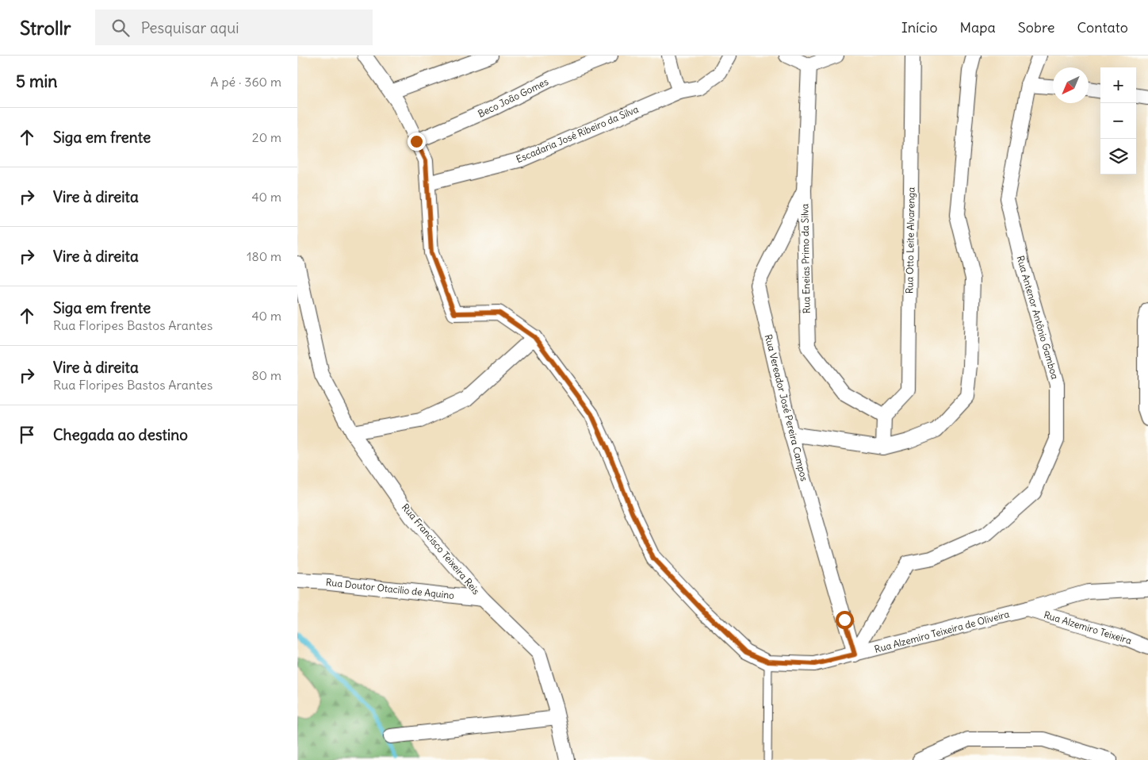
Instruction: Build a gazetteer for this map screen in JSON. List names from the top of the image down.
{
  "streets": {
    "street": [
      "Beco João Gomes",
      "Escadaria José Ribeiro da Silva",
      "Rua Otto Leite Alvarenga",
      "Rua Eneias Primo da Silva",
      "Rua Antenor Antônio Gamboa",
      "Rua Vereador José Pereira Campos",
      "Rua Francisco Teixeira Reis",
      "Rua Doutor Otacilio de Aquino",
      "Rua Alzemiro Teixeira",
      "Rua Alzemiro Teixeira de Oliveira"
    ]
  },
  "crossings": [
    ["Escadaria José Ribeiro da Silva", "Rua Alzemiro Teixeira de Oliveira"],
    ["Rua Otto Leite Alvarenga", "Rua Eneias Primo da Silva"],
    ["Rua Eneias Primo da Silva", "Rua Vereador José Pereira Campos"],
    ["Rua Antenor Antônio Gamboa", "Rua Vereador José Pereira Campos"],
    ["Rua Antenor Antônio Gamboa", "Rua Alzemiro Teixeira de Oliveira"],
    ["Rua Vereador José Pereira Campos", "Rua Alzemiro Teixeira de Oliveira"],
    ["Rua Francisco Teixeira Reis", "Rua Doutor Otacilio de Aquino"],
    ["Rua Alzemiro Teixeira", "Rua Alzemiro Teixeira de Oliveira"]
  ],
  "north": "bottom left",
  "page": {
    "header": "Strollr",
    "search": "Pesquisar aqui",
    "nav": [
      "Início",
      "Mapa",
      "Sobre",
      "Contato"
    ],
    "heading": ["5 min", "A pé · 360 m"],
    "map_buttons": ["+", "−"],
    "list": [
      ["Siga em frente", "20 m"],
      ["Vire à direita", "40 m"],
      ["Vire à direita", "180 m"],
      ["Siga em frente", "Rua Floripes Bastos Arantes", "40 m"],
      ["Vire à direita", "Rua Floripes Bastos Arantes", "80 m"],
      "Chegada ao destino"
    ]
  }
}
